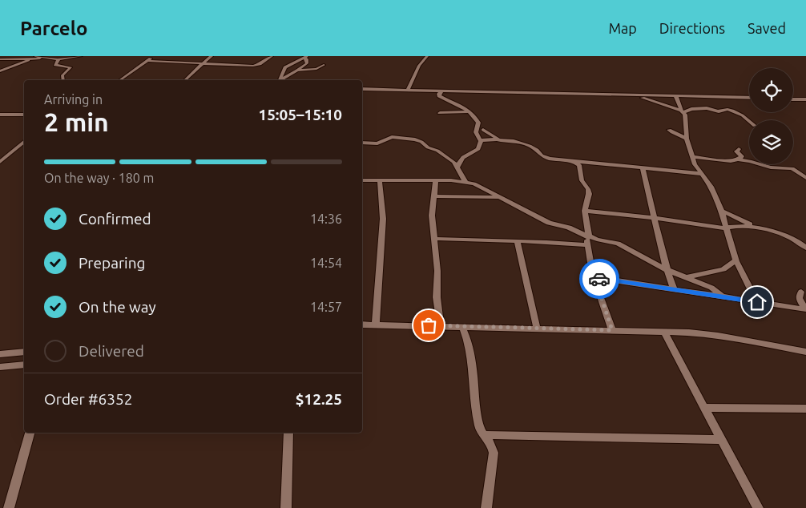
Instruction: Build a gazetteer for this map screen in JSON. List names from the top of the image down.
{
  "page": {
    "header": "Parcelo",
    "nav": ["Map", "Directions", "Saved"],
    "heading": ["2 min", "Arriving in", "15:05–15:10"],
    "panel": ["Order #6352", "$12.25"],
    "bar": "On the way · 180 m",
    "list": [
      ["Confirmed", "14:36"],
      ["Preparing", "14:54"],
      ["On the way", "14:57"],
      "Delivered"
    ]
  }
}
